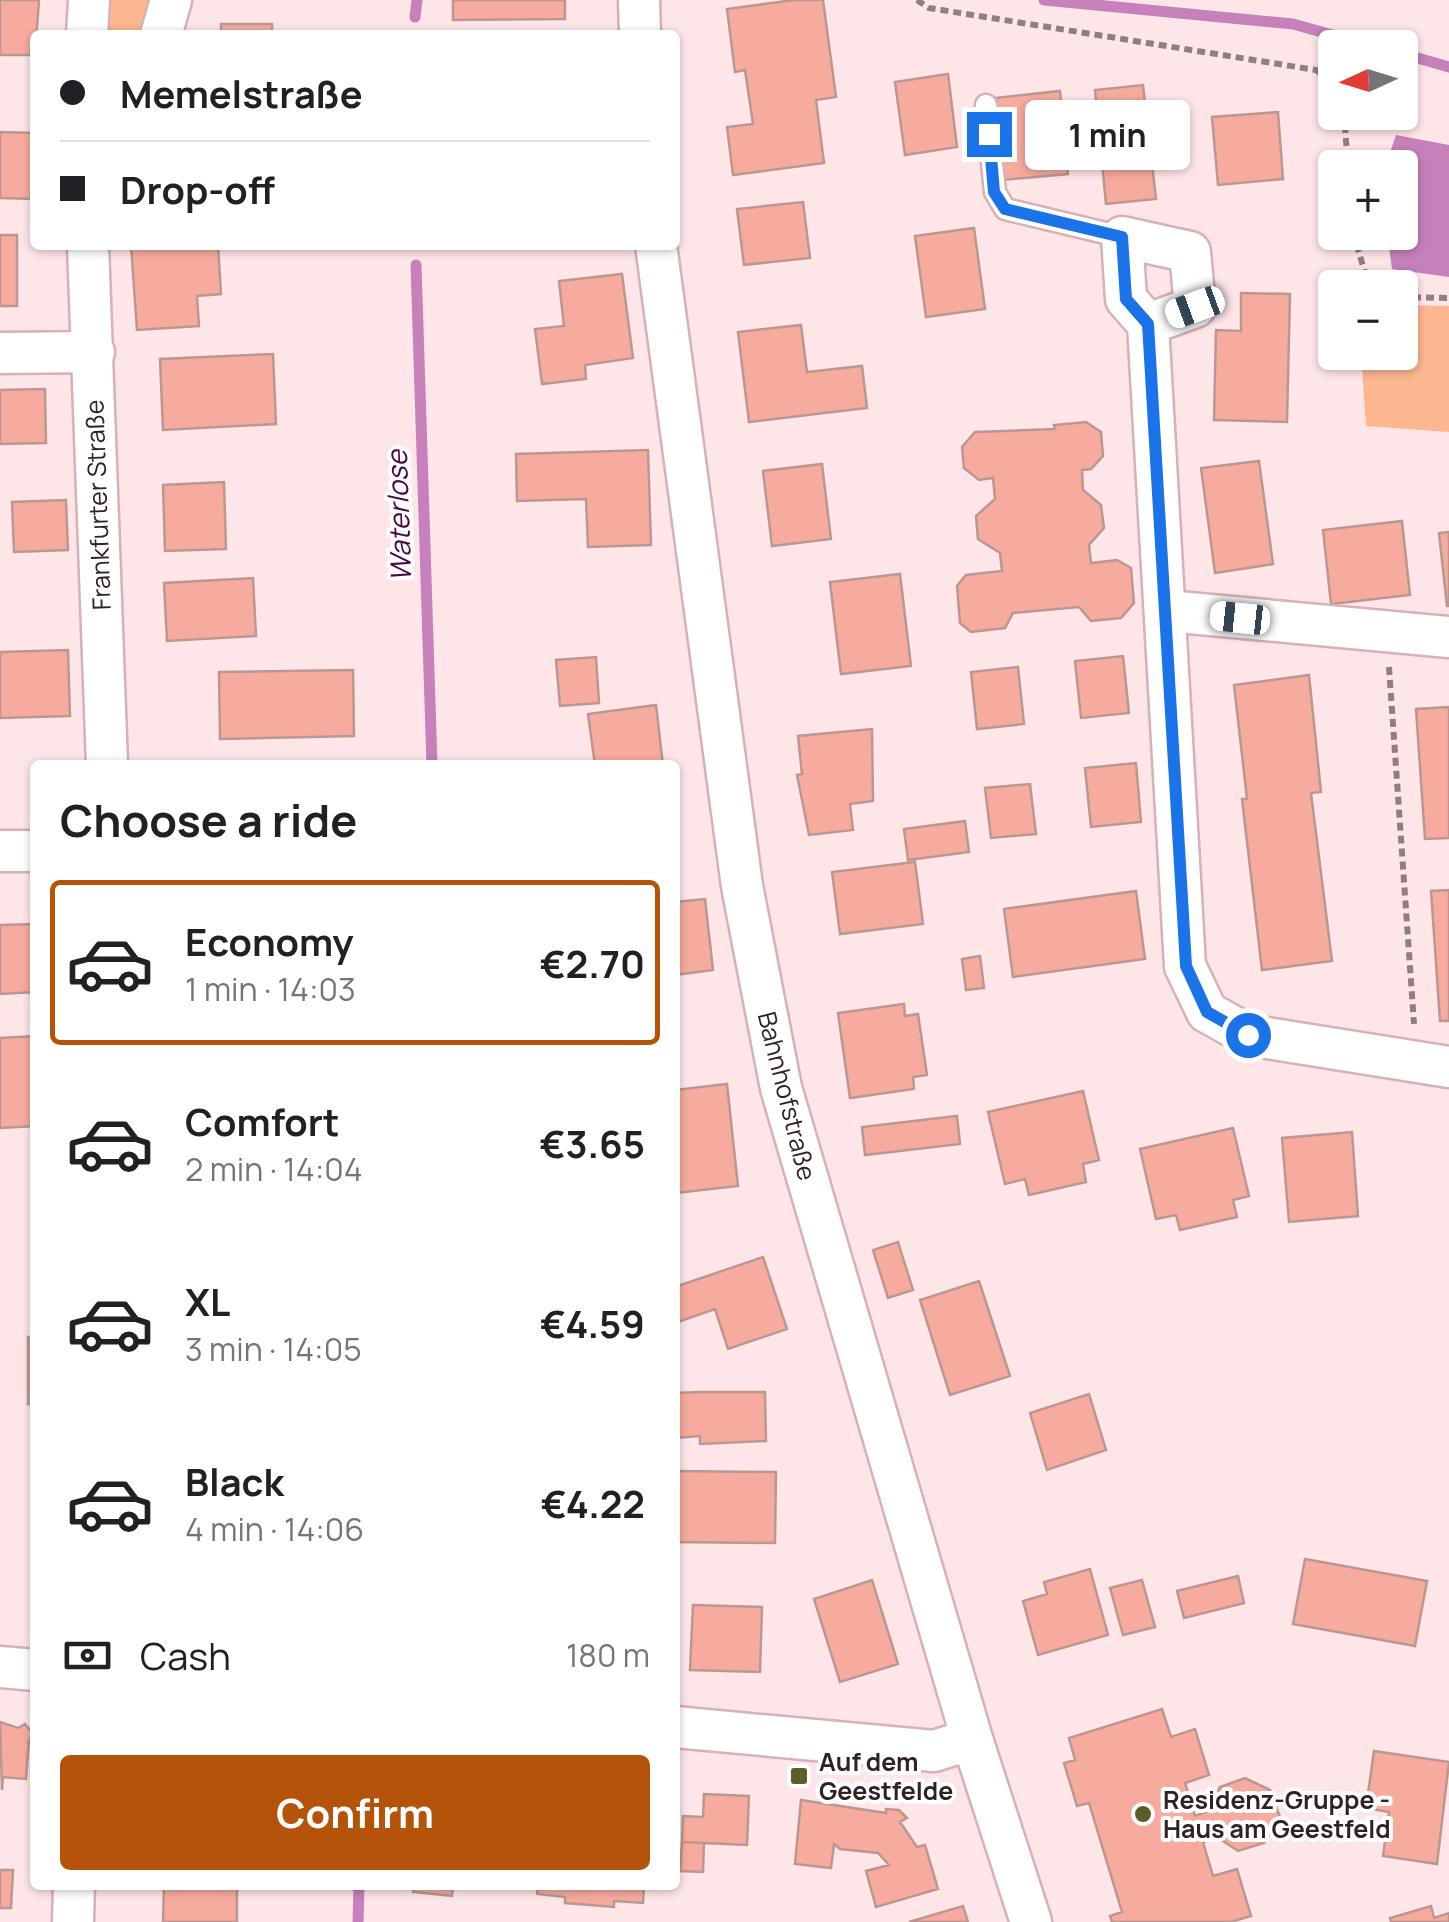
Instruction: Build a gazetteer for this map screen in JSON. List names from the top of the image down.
{
  "streets": {
    "street": ["Frankfurter Straße", "Bahnhofstraße"]
  },
  "water": ["Waterlose"],
  "places": {
    "transit": ["Auf dem Geestfelde"],
    "other": ["Residenz-Gruppe - Haus am Geestfeld"]
  },
  "north": "left",
  "page": {
    "map_buttons": ["+", "−"],
    "banner": ["Memelstraße", "Drop-off"],
    "bubble": "1 min",
    "heading": "Choose a ride",
    "list": [
      {
        "name": "Economy",
        "note": "1 min · 14:03",
        "value": "€2.70"
      },
      {
        "name": "Comfort",
        "note": "2 min · 14:04",
        "value": "€3.65"
      },
      {
        "name": "XL",
        "note": "3 min · 14:05",
        "value": "€4.59"
      },
      {
        "name": "Black",
        "note": "4 min · 14:06",
        "value": "€4.22"
      }
    ],
    "pay": ["Cash", "180 m"],
    "buttons": "Confirm"
  }
}
